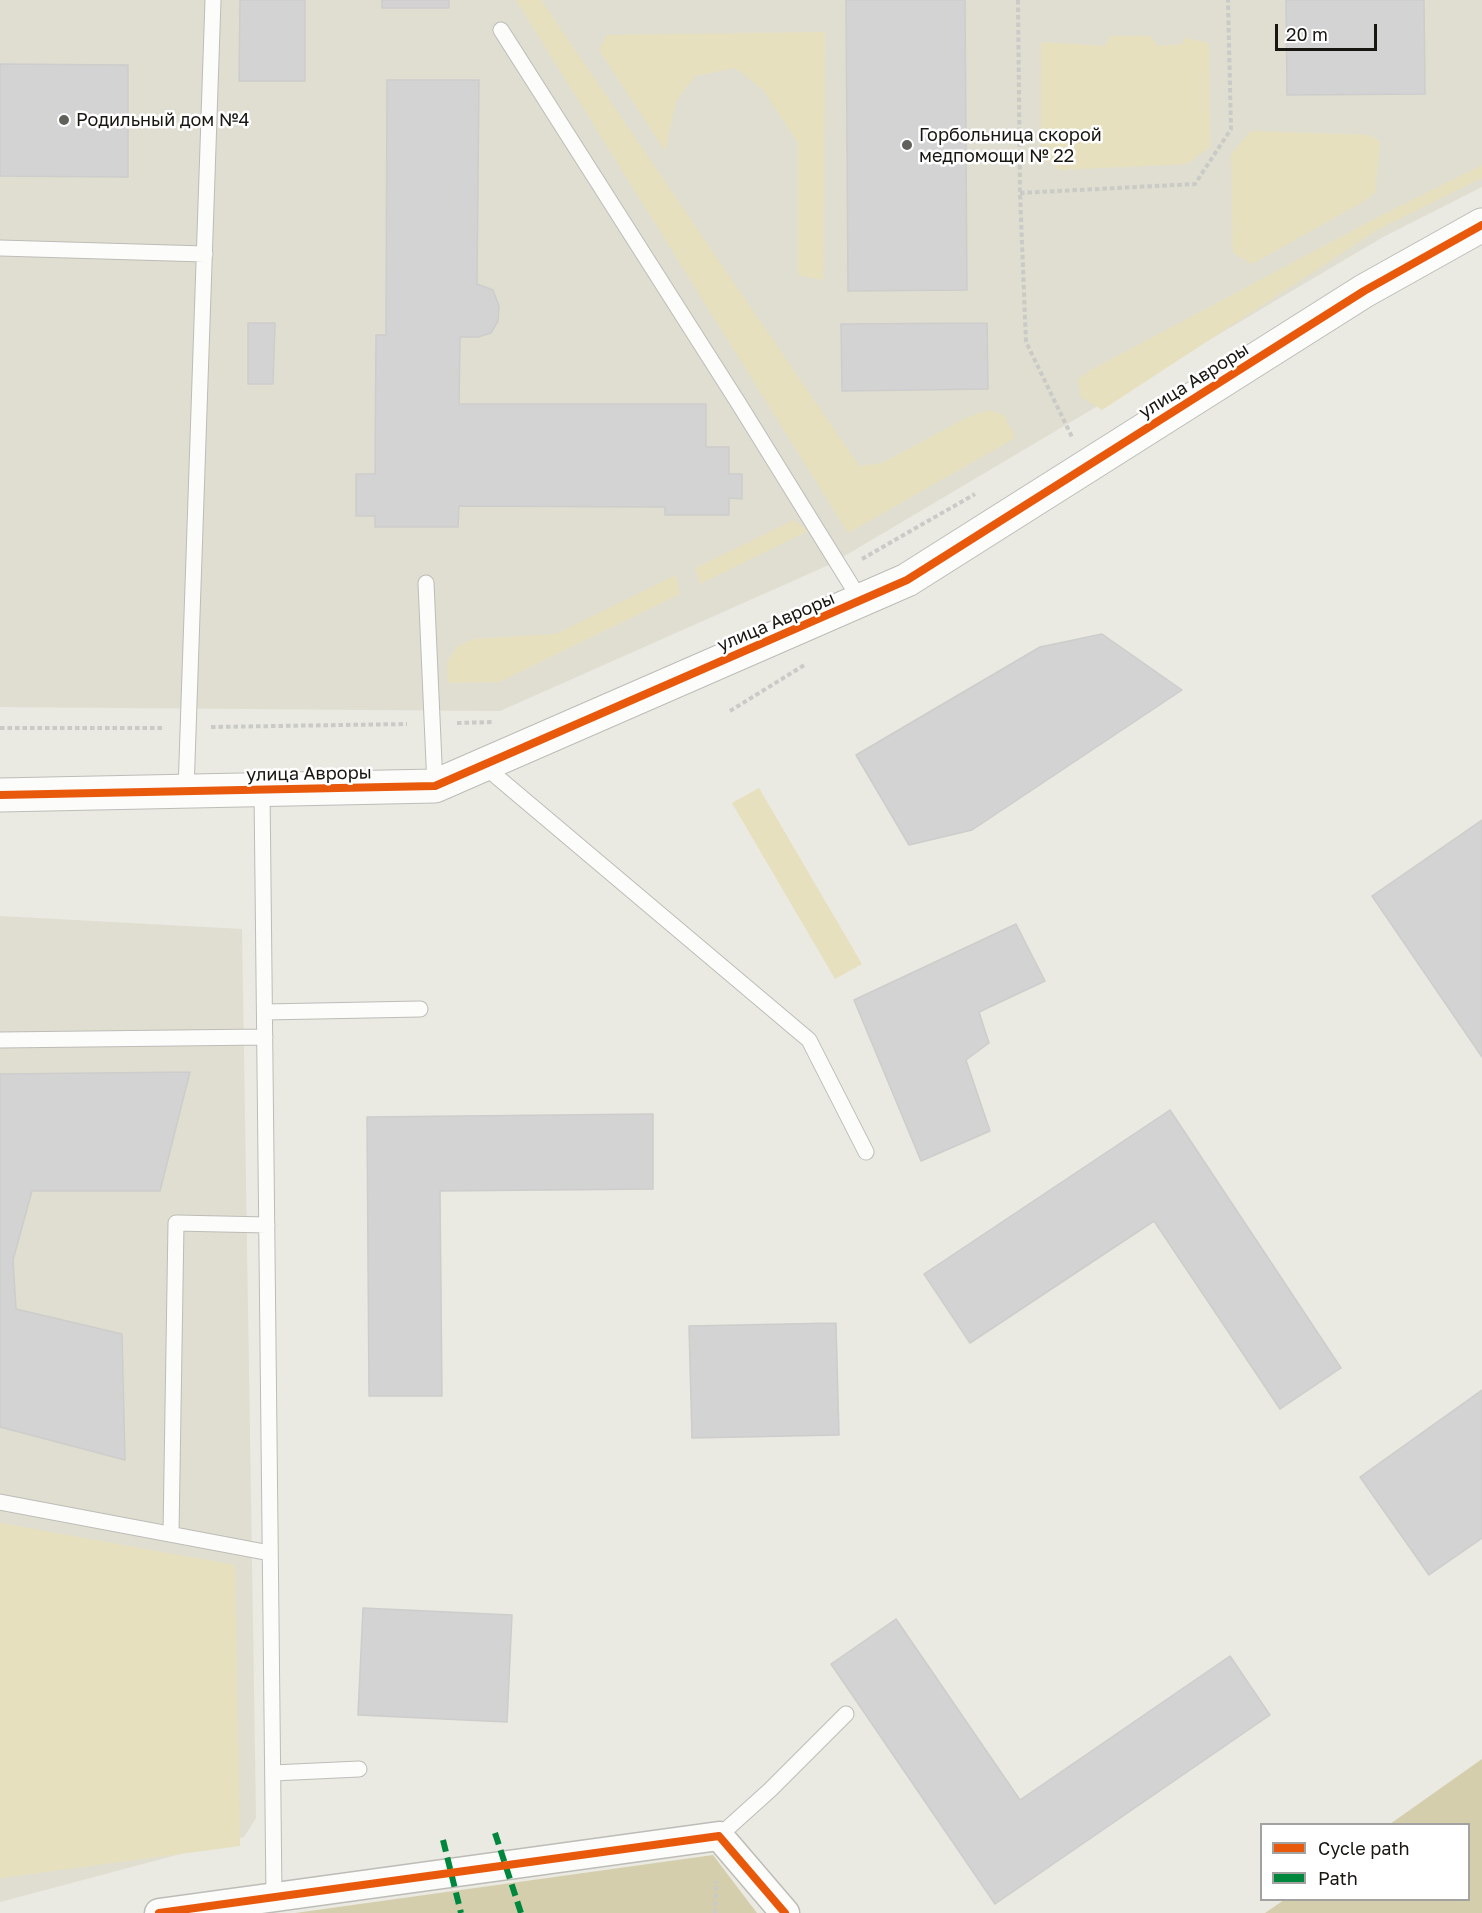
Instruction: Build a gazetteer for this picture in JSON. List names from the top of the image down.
{
  "streets": {
    "street": ["улица Авроры"]
  },
  "places": ["Родильный дом №4", "Горбольница скорой медпомощи № 22"],
  "legend": ["Cycle path", "Path"],
  "scale_bar": "20 m"
}
